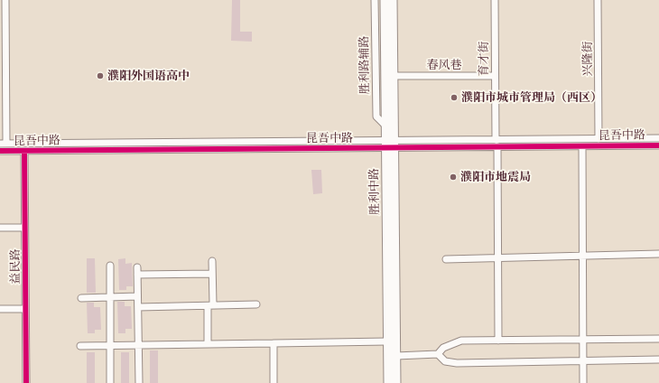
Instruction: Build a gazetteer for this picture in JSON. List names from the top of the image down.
{
  "streets": {
    "main road": ["胜利中路"],
    "street": [
      "育才街",
      "兴隆街",
      "胜利路辅路",
      "春风巷",
      "昆吾中路",
      "益民路"
    ]
  },
  "crossings": [
    ["育才街", "春风巷"],
    ["育才街", "昆吾中路"],
    ["兴隆街", "昆吾中路"],
    ["胜利路辅路", "胜利中路"],
    ["春风巷", "胜利中路"],
    ["昆吾中路", "胜利中路"],
    ["昆吾中路", "益民路"]
  ],
  "places": ["濮阳外国语高中", "濮阳市城市管理局（西区）", "濮阳市地震局"]
}
